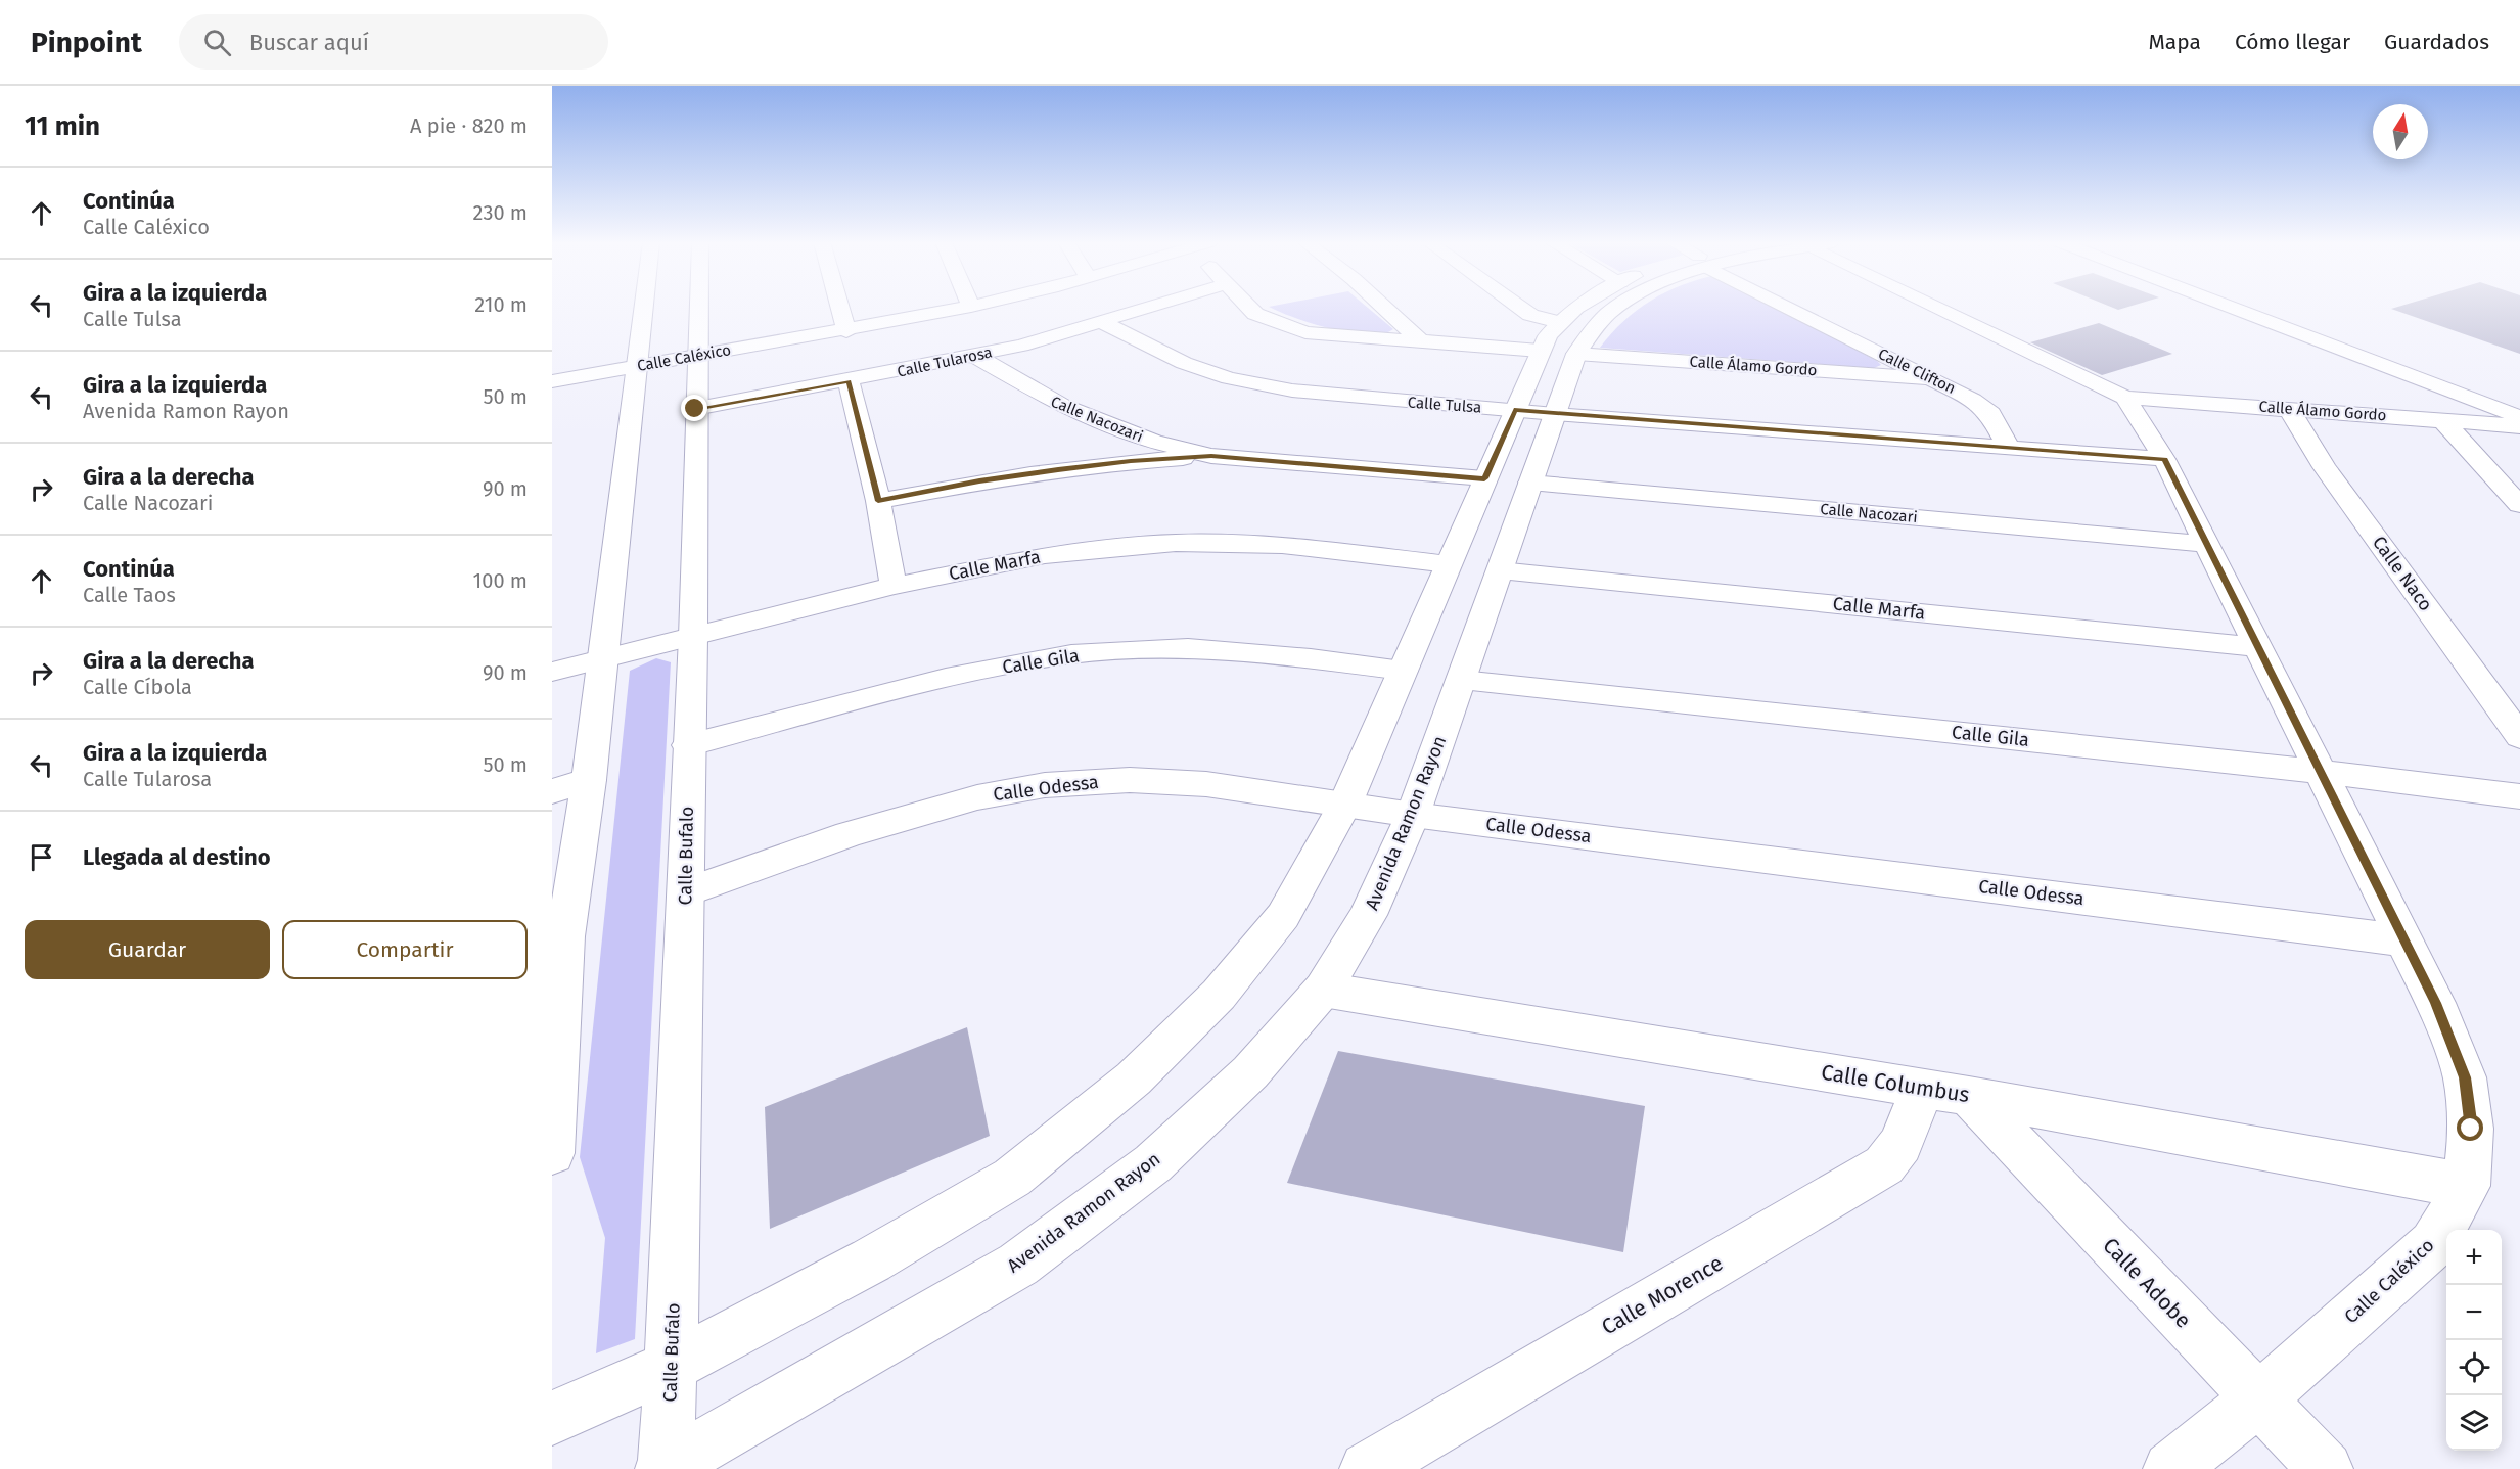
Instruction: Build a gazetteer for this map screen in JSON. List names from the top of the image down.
{
  "streets": {
    "street": [
      "Calle Caléxico",
      "Calle Tularosa",
      "Calle Álamo Gordo",
      "Calle Clifton",
      "Calle Tulsa",
      "Calle Nacozari",
      "Calle Marfa",
      "Calle Naco",
      "Calle Gila",
      "Calle Odessa",
      "Avenida Ramon Rayon",
      "Calle Bufalo",
      "Calle Columbus",
      "Calle Adobe",
      "Calle Morence"
    ]
  },
  "crossings": [
    ["Calle Caléxico", "Calle Álamo Gordo"],
    ["Calle Caléxico", "Calle Tulsa"],
    ["Calle Caléxico", "Calle Nacozari"],
    ["Calle Caléxico", "Calle Marfa"],
    ["Calle Caléxico", "Calle Gila"],
    ["Calle Caléxico", "Calle Odessa"],
    ["Calle Caléxico", "Calle Bufalo"],
    ["Calle Caléxico", "Calle Columbus"],
    ["Calle Caléxico", "Calle Adobe"],
    ["Calle Tularosa", "Calle Tulsa"],
    ["Calle Tularosa", "Calle Nacozari"],
    ["Calle Tularosa", "Calle Bufalo"],
    ["Calle Álamo Gordo", "Calle Clifton"],
    ["Calle Álamo Gordo", "Calle Naco"],
    ["Calle Álamo Gordo", "Avenida Ramon Rayon"],
    ["Calle Clifton", "Calle Tulsa"],
    ["Calle Tulsa", "Avenida Ramon Rayon"],
    ["Calle Nacozari", "Avenida Ramon Rayon"],
    ["Calle Marfa", "Avenida Ramon Rayon"],
    ["Calle Marfa", "Calle Bufalo"],
    ["Calle Gila", "Avenida Ramon Rayon"],
    ["Calle Gila", "Calle Bufalo"],
    ["Calle Odessa", "Avenida Ramon Rayon"],
    ["Calle Odessa", "Calle Bufalo"],
    ["Avenida Ramon Rayon", "Calle Bufalo"],
    ["Avenida Ramon Rayon", "Calle Columbus"],
    ["Calle Columbus", "Calle Adobe"],
    ["Calle Columbus", "Calle Morence"],
    ["Calle Adobe", "Calle Morence"]
  ],
  "north": "top",
  "page": {
    "header": "Pinpoint",
    "search": "Buscar aquí",
    "nav": ["Mapa", "Cómo llegar", "Guardados"],
    "heading": ["11 min", "A pie · 820 m"],
    "list": [
      ["Continúa", "Calle Caléxico", "230 m"],
      ["Gira a la izquierda", "Calle Tulsa", "210 m"],
      ["Gira a la izquierda", "Avenida Ramon Rayon", "50 m"],
      ["Gira a la derecha", "Calle Nacozari", "90 m"],
      ["Continúa", "Calle Taos", "100 m"],
      ["Gira a la derecha", "Calle Cíbola", "90 m"],
      ["Gira a la izquierda", "Calle Tularosa", "50 m"],
      "Llegada al destino"
    ],
    "buttons": ["Guardar", "Compartir"],
    "map_buttons": ["+", "−"]
  }
}
